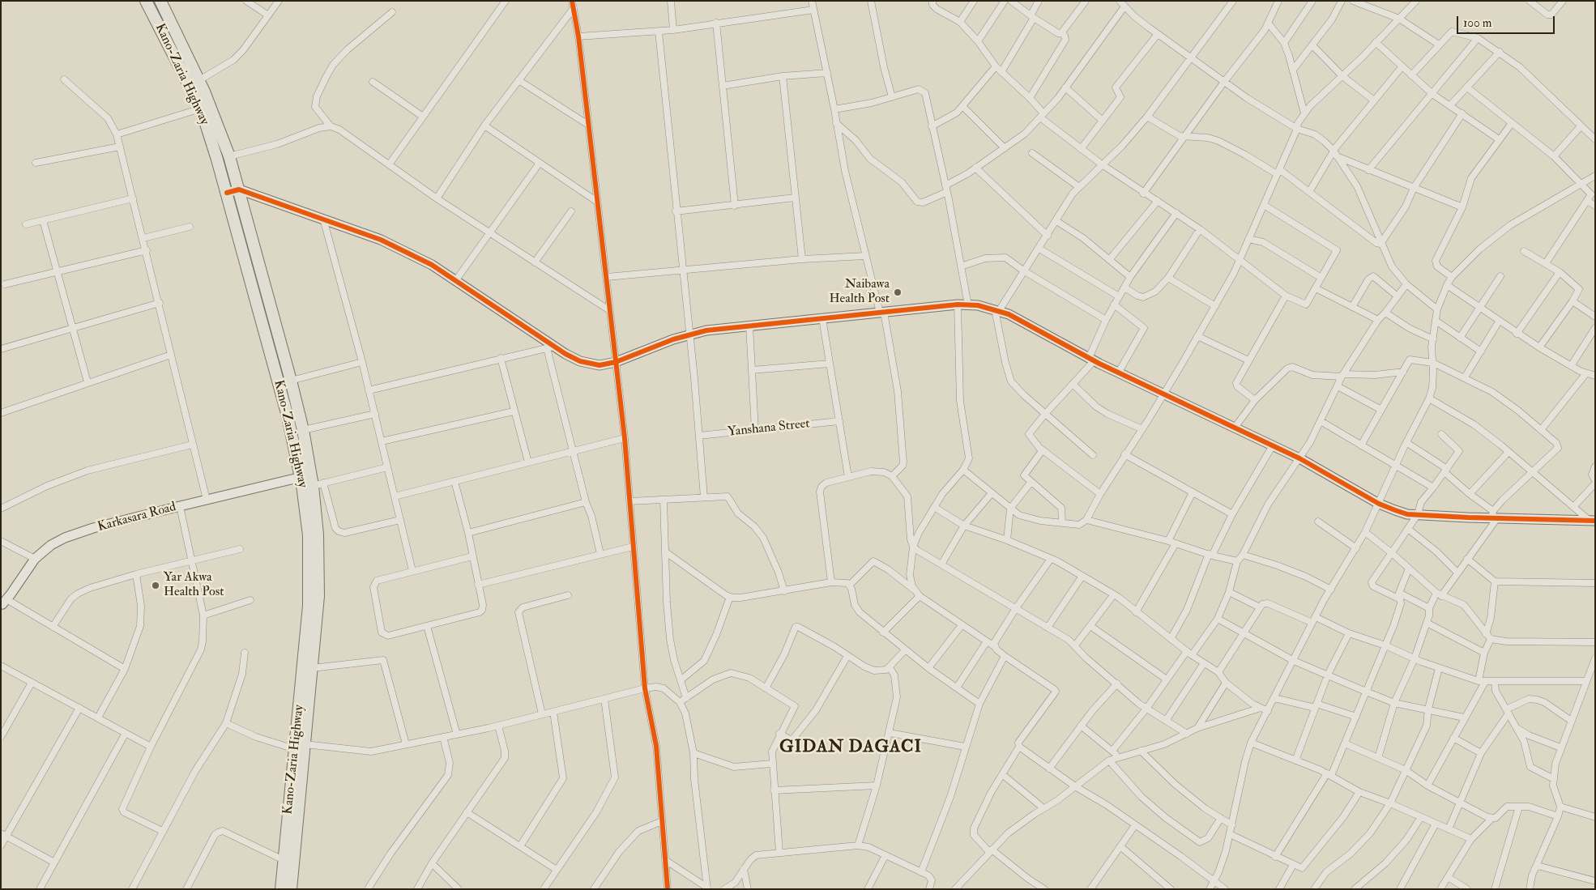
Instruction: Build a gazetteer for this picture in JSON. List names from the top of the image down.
{
  "streets": {
    "highway": ["Kano-Zaria Highway"],
    "street": ["Yanshana Street", "Karkasara Road"]
  },
  "crossings": [
    ["Kano-Zaria Highway", "Karkasara Road"]
  ],
  "districts": ["GIDAN DAGACI"],
  "places": ["Naibawa Health Post", "Yar Akwa Health Post"],
  "scale_bar": "100 m"
}
